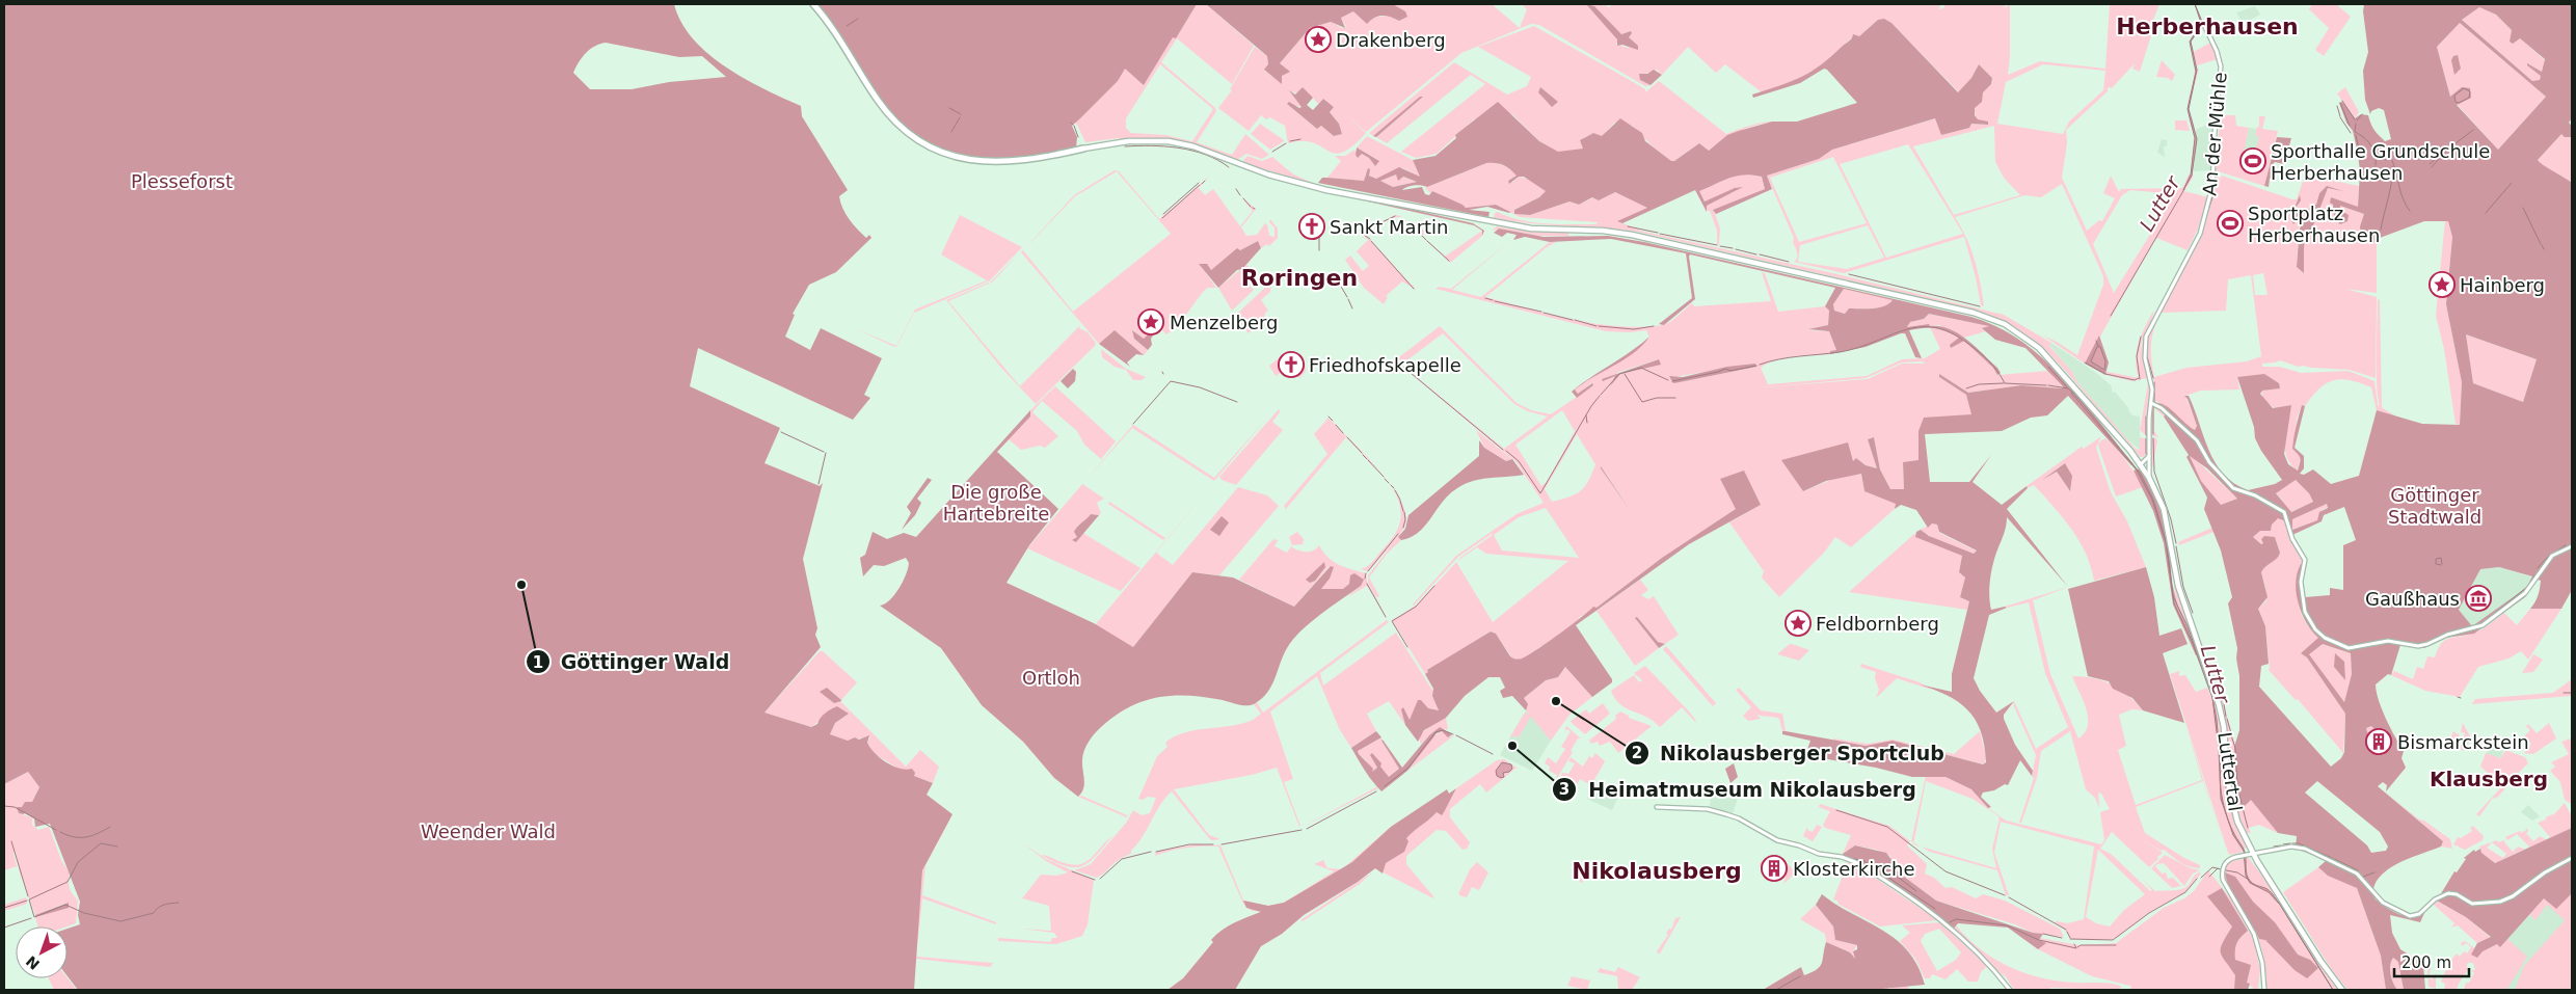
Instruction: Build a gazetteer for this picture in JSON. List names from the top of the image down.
{
  "streets": {
    "main road": ["Luttertal"],
    "street": ["An der Mühle"]
  },
  "crossings": [
    ["An der Mühle", "Luttertal"]
  ],
  "districts": [
    "Herberhausen",
    "Roringen",
    "Klausberg",
    "Nikolausberg"
  ],
  "water": ["Lutter"],
  "parks": [
    "Plesseforst",
    "Die große Hartebreite",
    "Göttinger Stadtwald",
    "Ortloh",
    "Weender Wald"
  ],
  "places": {
    "place": [
      "Drakenberg",
      "Hainberg",
      "Menzelberg",
      "Feldbornberg"
    ],
    "sports": ["Sporthalle Grundschule Herberhausen", "Sportplatz Herberhausen"],
    "church": ["Sankt Martin", "Friedhofskapelle"],
    "other": ["Göttinger Wald", "Nikolausberger Sportclub", "Heimatmuseum Nikolausberg"],
    "museum": ["Gaußhaus"],
    "building": ["Bismarckstein", "Klosterkirche"]
  },
  "scale_bar": "200 m",
  "north": "bottom left"
}
